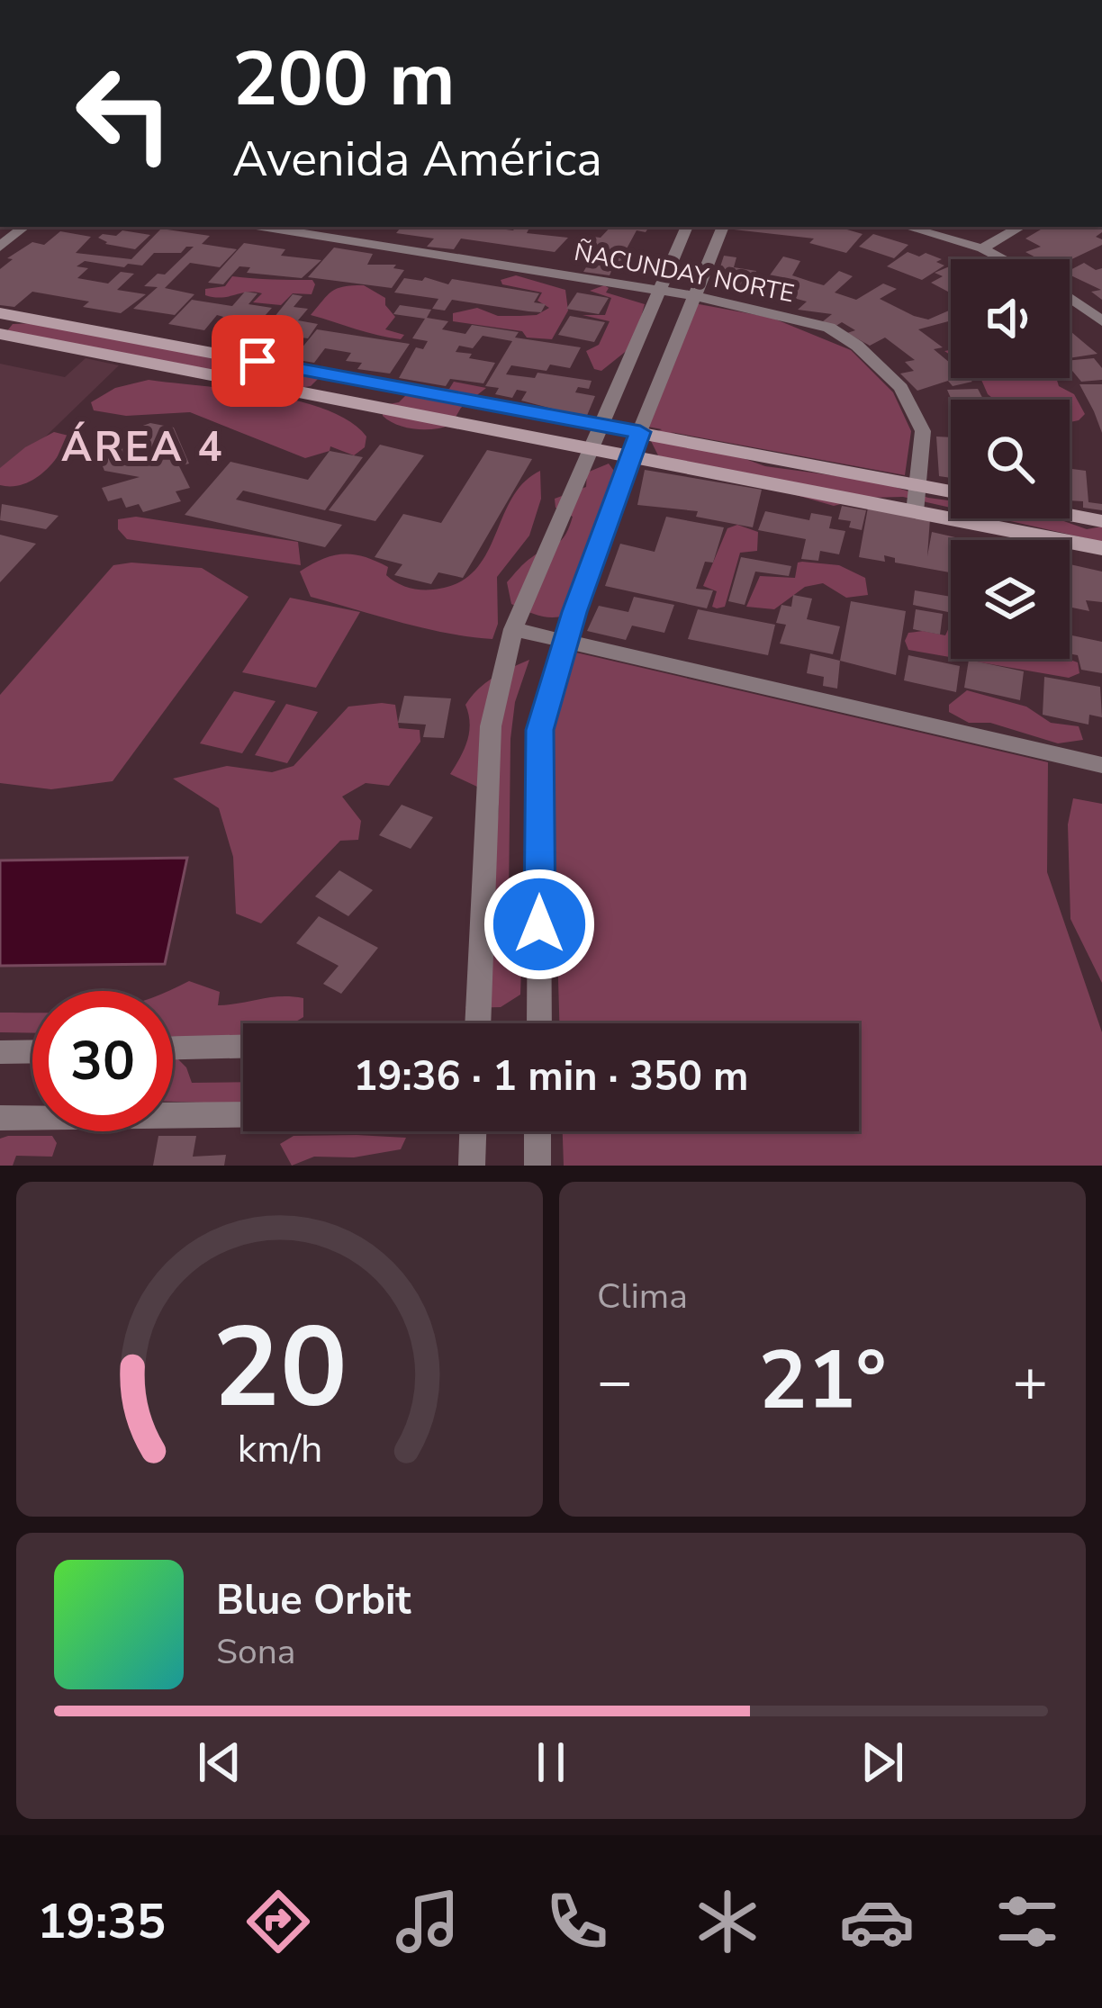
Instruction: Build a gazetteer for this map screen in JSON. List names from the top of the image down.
{
  "streets": {
    "street": ["ÑACUNDAY NORTE"]
  },
  "districts": ["ÁREA 4"],
  "page": {
    "turn": ["200 m", "Avenida América"],
    "limit": "30",
    "trip": "19:36 · 1 min · 350 m",
    "tile": "Clima",
    "heat": ["−", "21°", "+"],
    "song": ["Blue Orbit", "Sona"],
    "tabs": "19:35",
    "gauge": ["20", "km/h"]
  }
}
